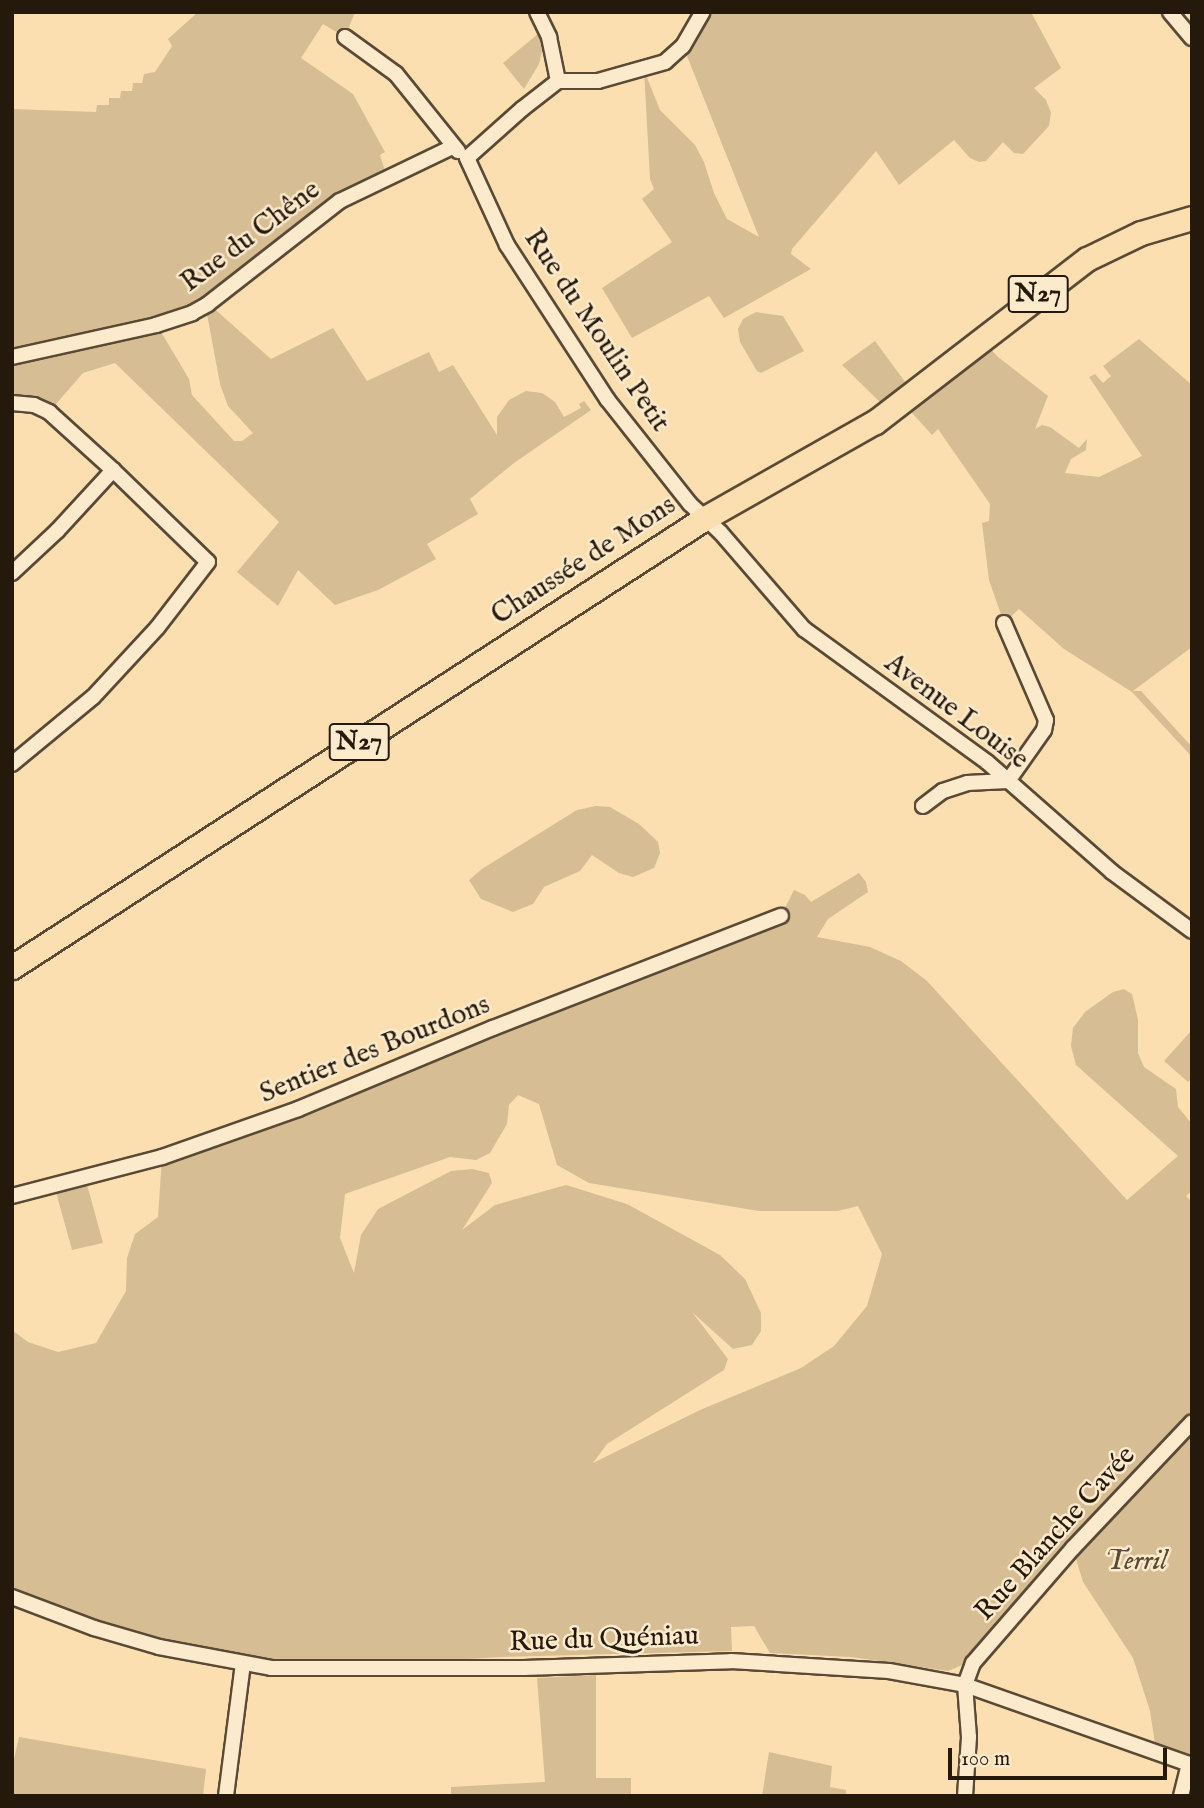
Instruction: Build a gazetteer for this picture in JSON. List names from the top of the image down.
{
  "streets": {
    "main road": ["N27", "Chaussée de Mons"],
    "street": [
      "Rue du Chêne",
      "Rue du Moulin Petit",
      "Avenue Louise",
      "Sentier des Bourdons",
      "Rue Blanche Cavée",
      "Rue du Quéniau"
    ]
  },
  "crossings": [
    ["Rue du Moulin Petit", "Chaussée de Mons"],
    ["Rue du Moulin Petit", "Avenue Louise"],
    ["Chaussée de Mons", "Avenue Louise"],
    ["Rue Blanche Cavée", "Rue du Quéniau"]
  ],
  "parks": ["Terril"],
  "scale_bar": "100 m"
}
